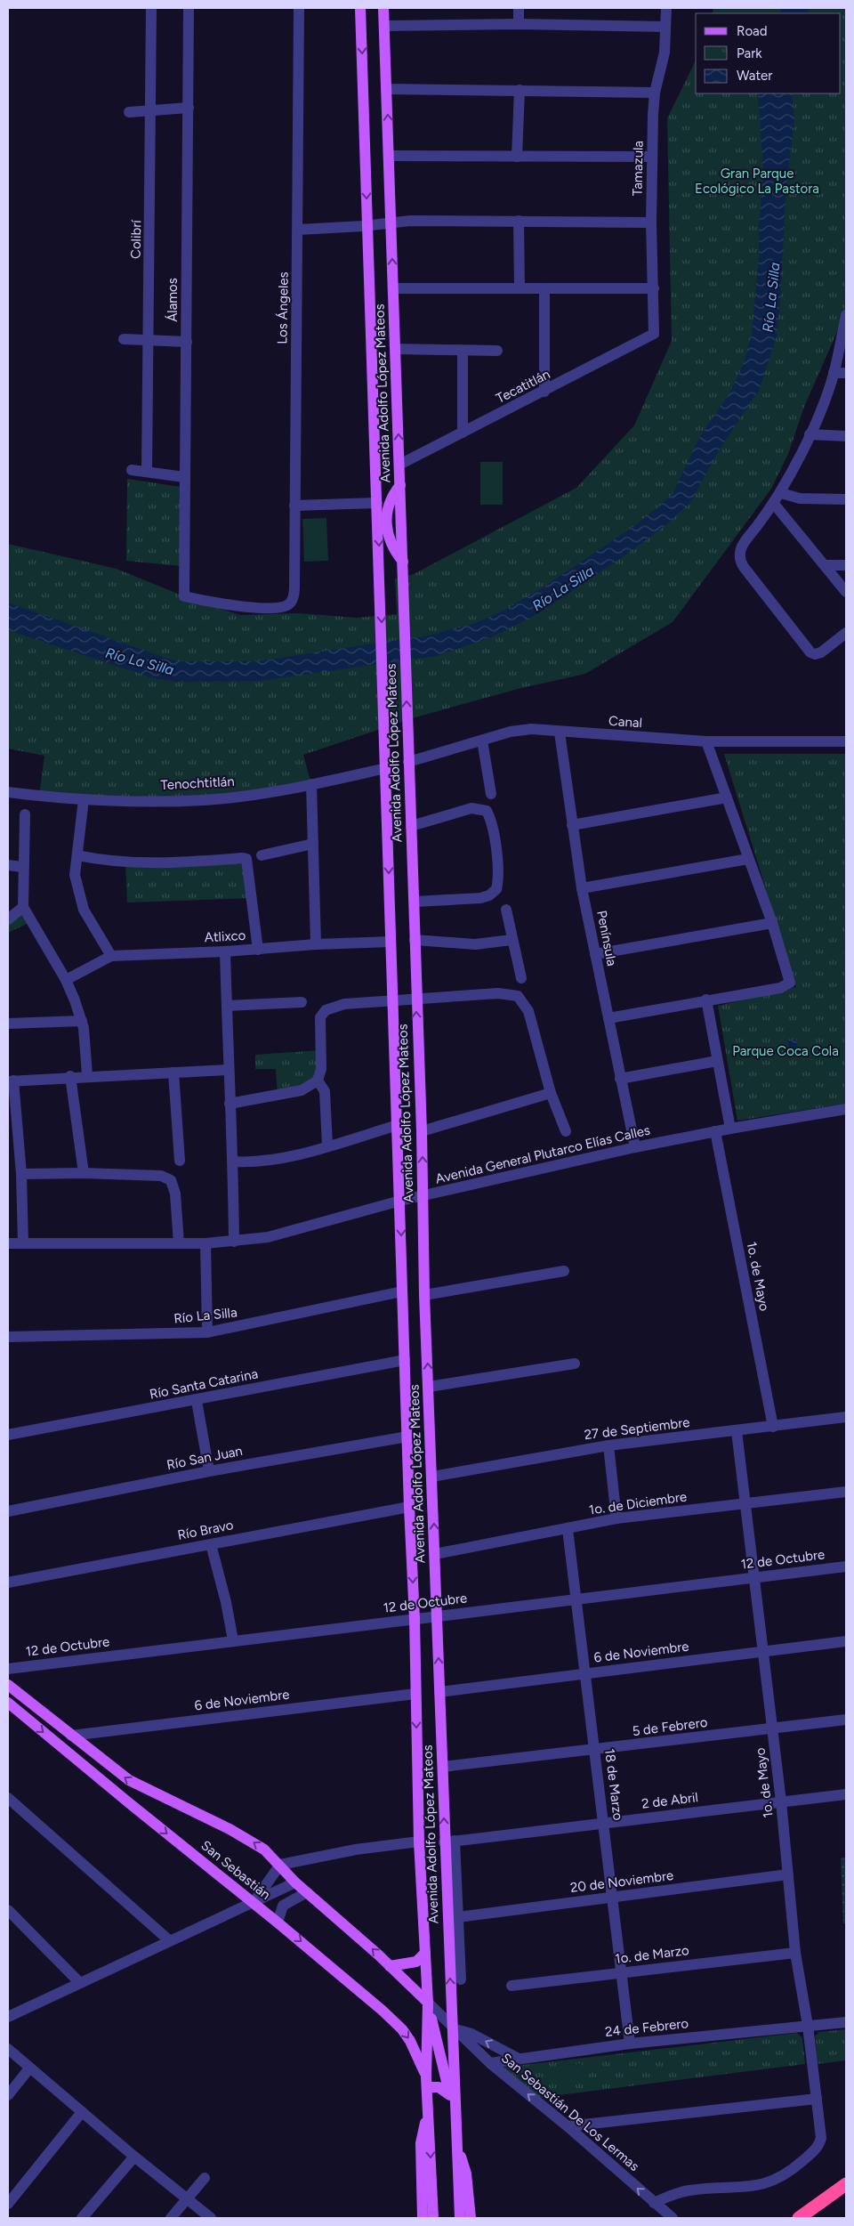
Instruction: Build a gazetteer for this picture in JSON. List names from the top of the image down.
{
  "streets": {
    "main road": ["Avenida Adolfo López Mateos", "San Sebastián"],
    "street": [
      "Tamazula",
      "Colibrí",
      "Álamos",
      "Los Ángeles",
      "Tecatitlán",
      "Canal",
      "Tenochtitlán",
      "Atlixco",
      "Península",
      "Avenida General Plutarco Elías Calles",
      "1o. de Mayo",
      "Río La Silla",
      "Río Santa Catarina",
      "27 de Septiembre",
      "Río San Juan",
      "1o. de Diciembre",
      "Río Bravo",
      "12 de Octubre",
      "6 de Noviembre",
      "5 de Febrero",
      "18 de Marzo",
      "2 de Abril",
      "20 de Noviembre",
      "1o. de Marzo",
      "24 de Febrero",
      "San Sebastián De Los Lermas"
    ]
  },
  "crossings": [
    ["Tamazula", "Tecatitlán"],
    ["Álamos", "Los Ángeles"],
    ["Tecatitlán", "Avenida Adolfo López Mateos"],
    ["Avenida Adolfo López Mateos", "Canal"],
    ["Avenida Adolfo López Mateos", "Tenochtitlán"],
    ["Avenida Adolfo López Mateos", "Atlixco"],
    ["Avenida Adolfo López Mateos", "Avenida General Plutarco Elías Calles"],
    ["Avenida Adolfo López Mateos", "Río La Silla"],
    ["Avenida Adolfo López Mateos", "Río Santa Catarina"],
    ["Avenida Adolfo López Mateos", "27 de Septiembre"],
    ["Avenida Adolfo López Mateos", "Río San Juan"],
    ["Avenida Adolfo López Mateos", "1o. de Diciembre"],
    ["Avenida Adolfo López Mateos", "Río Bravo"],
    ["Avenida Adolfo López Mateos", "12 de Octubre"],
    ["Avenida Adolfo López Mateos", "6 de Noviembre"],
    ["Avenida Adolfo López Mateos", "5 de Febrero"],
    ["Avenida Adolfo López Mateos", "2 de Abril"],
    ["Avenida Adolfo López Mateos", "San Sebastián"],
    ["Avenida Adolfo López Mateos", "San Sebastián De Los Lermas"],
    ["Canal", "Península"],
    ["Península", "Avenida General Plutarco Elías Calles"],
    ["Avenida General Plutarco Elías Calles", "1o. de Mayo"],
    ["1o. de Mayo", "27 de Septiembre"],
    ["1o. de Mayo", "1o. de Diciembre"],
    ["1o. de Mayo", "12 de Octubre"],
    ["1o. de Mayo", "6 de Noviembre"],
    ["1o. de Mayo", "5 de Febrero"],
    ["1o. de Mayo", "2 de Abril"],
    ["1o. de Mayo", "20 de Noviembre"],
    ["1o. de Mayo", "1o. de Marzo"],
    ["1o. de Mayo", "24 de Febrero"],
    ["1o. de Mayo", "San Sebastián De Los Lermas"],
    ["1o. de Diciembre", "18 de Marzo"],
    ["12 de Octubre", "18 de Marzo"],
    ["6 de Noviembre", "18 de Marzo"],
    ["6 de Noviembre", "San Sebastián"],
    ["5 de Febrero", "18 de Marzo"],
    ["18 de Marzo", "2 de Abril"],
    ["18 de Marzo", "20 de Noviembre"],
    ["18 de Marzo", "1o. de Marzo"],
    ["18 de Marzo", "24 de Febrero"],
    ["San Sebastián", "San Sebastián De Los Lermas"],
    ["24 de Febrero", "San Sebastián De Los Lermas"]
  ],
  "one_way": ["San Sebastián De Los Lermas"],
  "water": ["Río La Silla"],
  "parks": ["Gran Parque Ecológico La Pastora", "Parque Coca Cola"],
  "legend": ["Road", "Park", "Water"]
}
